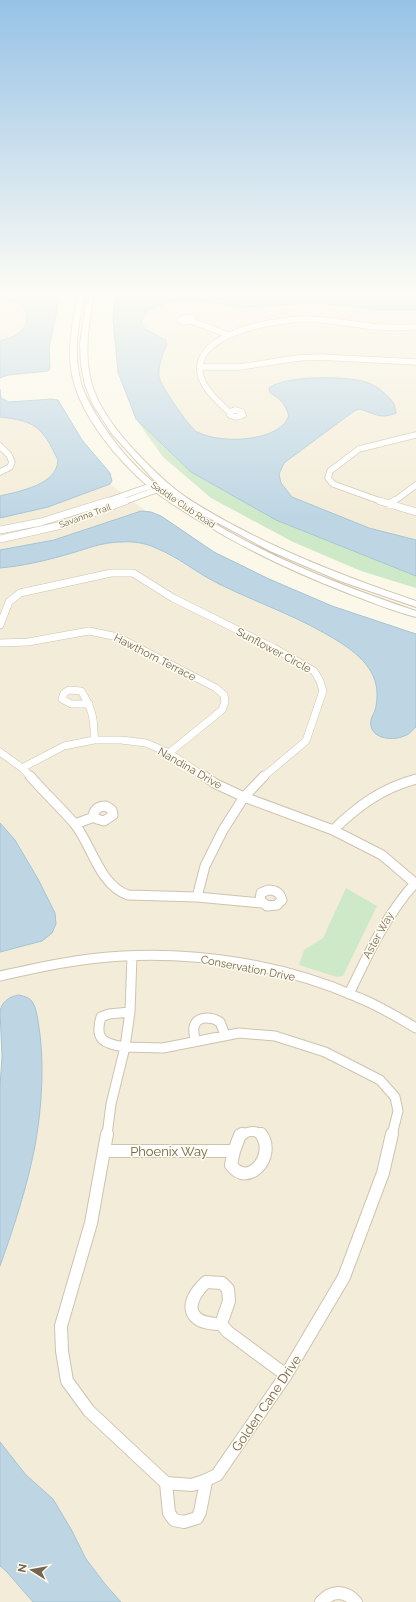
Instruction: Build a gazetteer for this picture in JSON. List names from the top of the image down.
{
  "streets": {
    "street": [
      "Saddle Club Road",
      "Savanna Trail",
      "Sunflower Circle",
      "Hawthorn Terrace",
      "Nandina Drive",
      "Aster Way",
      "Conservation Drive",
      "Phoenix Way",
      "Golden Cane Drive"
    ]
  },
  "crossings": [
    ["Saddle Club Road", "Savanna Trail"],
    ["Sunflower Circle", "Nandina Drive"],
    ["Hawthorn Terrace", "Nandina Drive"],
    ["Nandina Drive", "Aster Way"],
    ["Aster Way", "Conservation Drive"]
  ],
  "north": "left"
}
